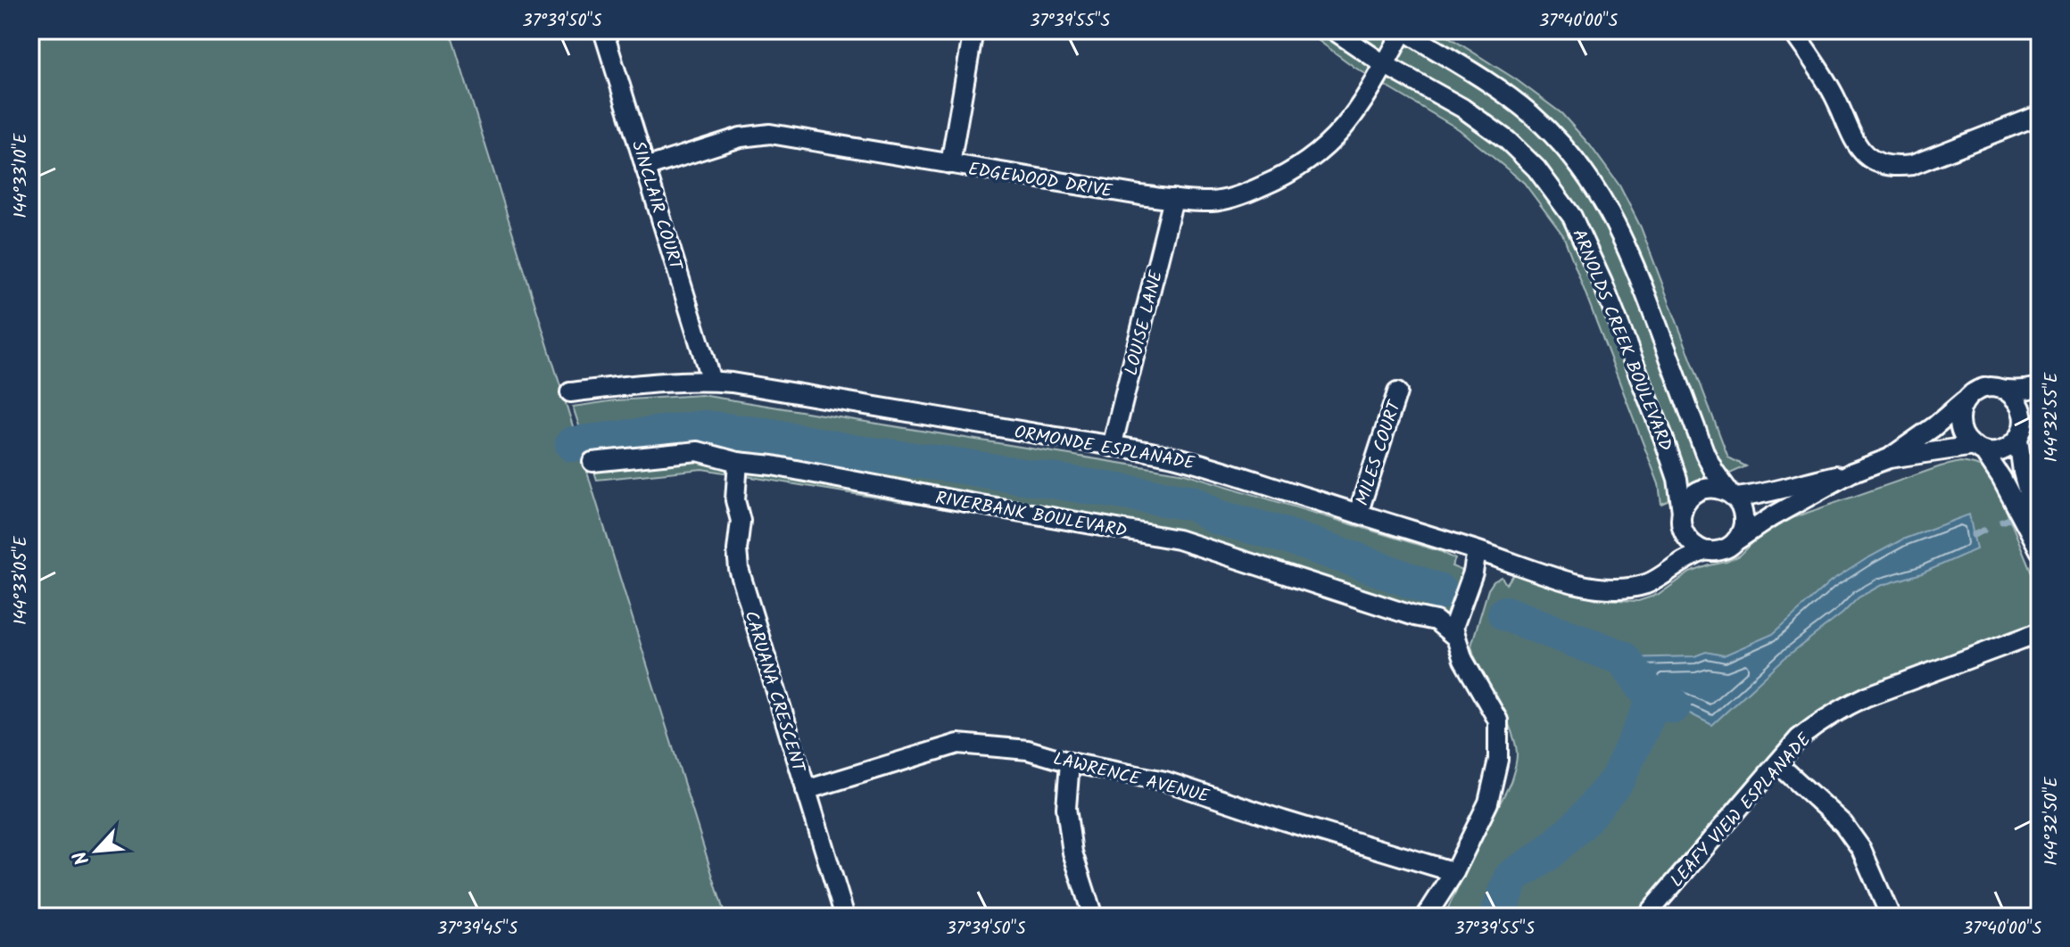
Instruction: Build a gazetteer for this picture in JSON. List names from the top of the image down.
{
  "streets": {
    "street": [
      "EDGEWOOD DRIVE",
      "SINCLAIR COURT",
      "LOUISE LANE",
      "ARNOLDS CREEK BOULEVARD",
      "ORMONDE ESPLANADE",
      "MILES COURT",
      "RIVERBANK BOULEVARD",
      "CARUANA CRESCENT",
      "LAWRENCE AVENUE",
      "LEAFY VIEW ESPLANADE"
    ]
  },
  "crossings": [
    ["EDGEWOOD DRIVE", "SINCLAIR COURT"],
    ["EDGEWOOD DRIVE", "LOUISE LANE"],
    ["EDGEWOOD DRIVE", "ARNOLDS CREEK BOULEVARD"],
    ["SINCLAIR COURT", "ORMONDE ESPLANADE"],
    ["LOUISE LANE", "ORMONDE ESPLANADE"],
    ["ARNOLDS CREEK BOULEVARD", "ORMONDE ESPLANADE"],
    ["ORMONDE ESPLANADE", "MILES COURT"],
    ["RIVERBANK BOULEVARD", "CARUANA CRESCENT"],
    ["CARUANA CRESCENT", "LAWRENCE AVENUE"]
  ],
  "north": "bottom left",
  "coordinates": [
    "37°39'50\"S",
    "37°39'55\"S",
    "37°40'00\"S",
    "144°33'10\"E",
    "144°32'55\"E",
    "144°33'05\"E",
    "144°32'50\"E",
    "37°39'45\"S"
  ]
}
